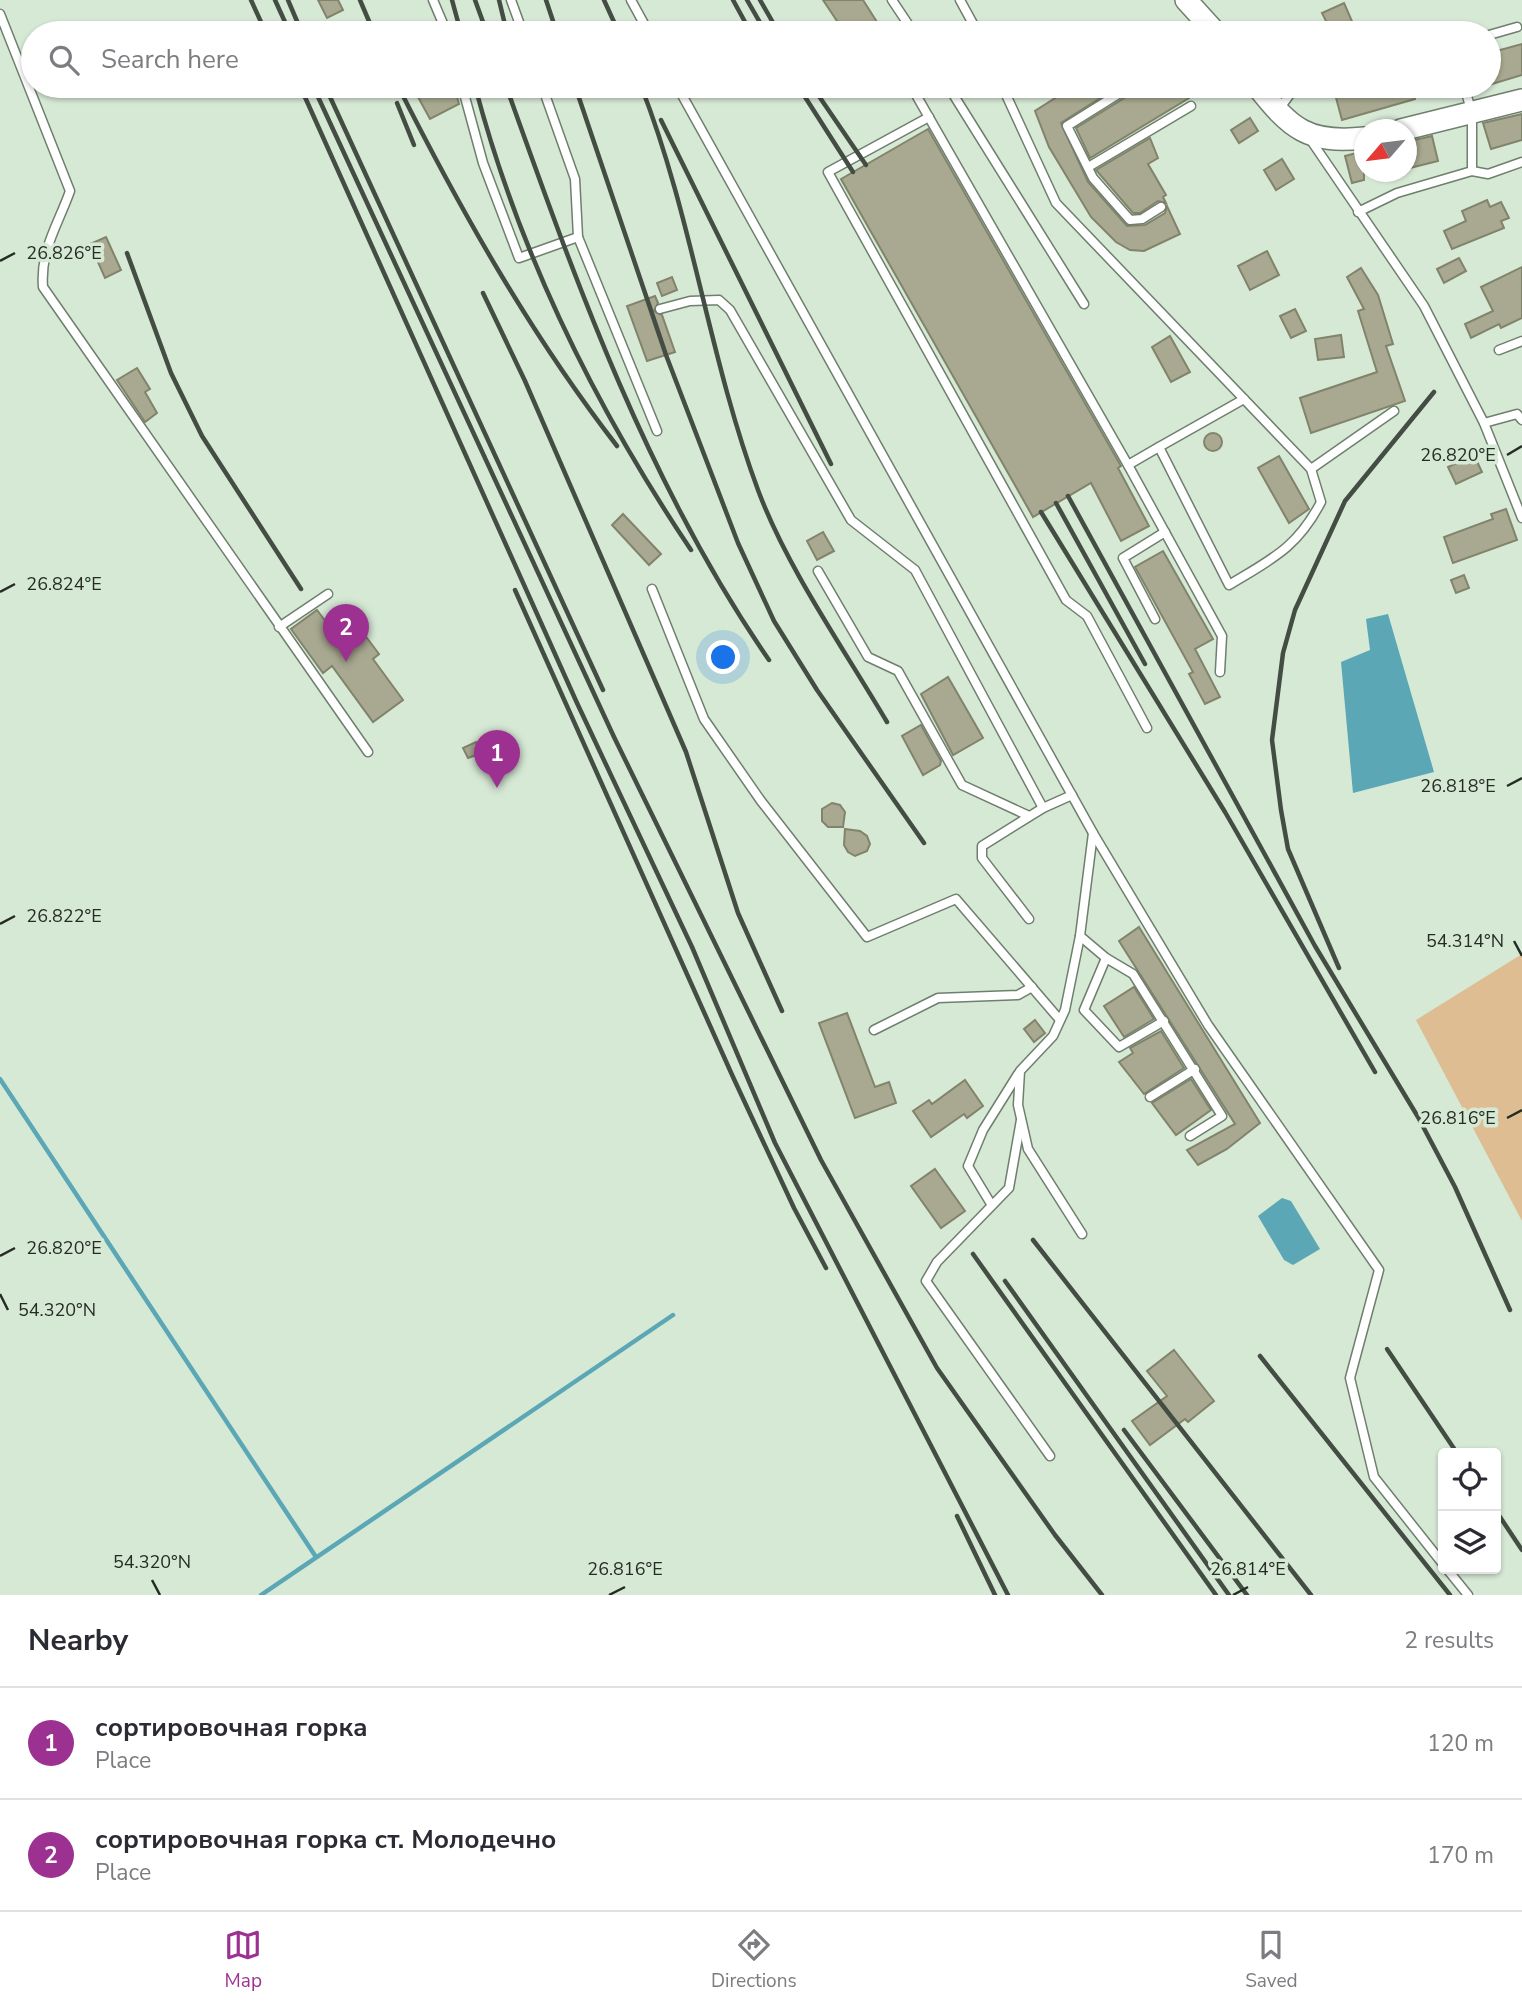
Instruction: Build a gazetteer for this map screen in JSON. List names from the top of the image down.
{
  "north": "bottom left",
  "page": {
    "search": "Search here",
    "pins": ["2", "1"],
    "heading": ["Nearby", "2 results"],
    "list": [
      {
        "mark": "1",
        "name": "сортировочная горка",
        "note": "Place",
        "value": "120 m"
      },
      {
        "mark": "2",
        "name": "сортировочная горка ст. Молодечно",
        "note": "Place",
        "value": "170 m"
      }
    ],
    "nav": ["Map", "Directions", "Saved"]
  },
  "coordinates": [
    "26.826°E",
    "26.820°E",
    "26.824°E",
    "26.818°E",
    "26.822°E",
    "54.314°N",
    "26.816°E",
    "54.320°N",
    "26.814°E"
  ]
}
